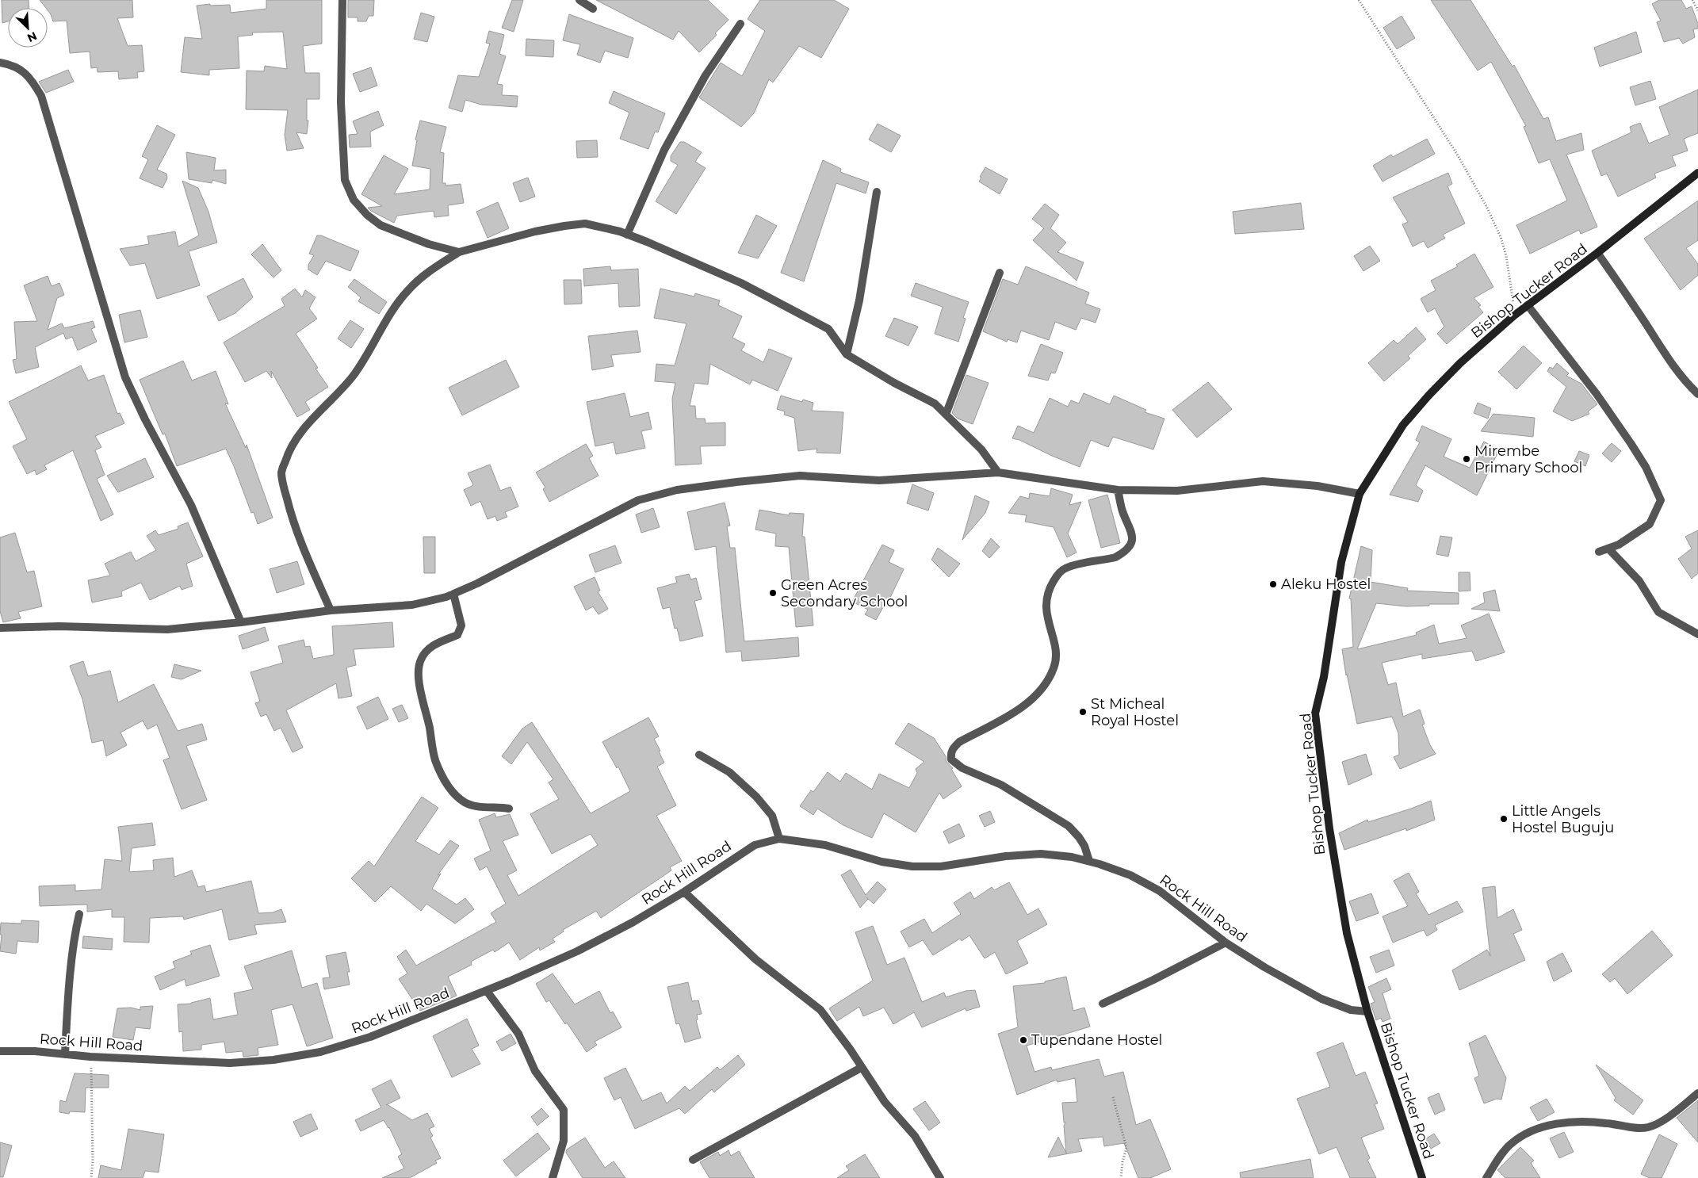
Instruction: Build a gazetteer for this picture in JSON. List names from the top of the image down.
{
  "streets": {
    "main road": ["Bishop Tucker Road"],
    "street": ["Rock Hill Road"]
  },
  "crossings": [
    ["Bishop Tucker Road", "Rock Hill Road"]
  ],
  "places": [
    "Mirembe Primary School",
    "Aleku Hostel",
    "Green Acres Secondary School",
    "St Micheal Royal Hostel",
    "Little Angels Hostel Buguju",
    "Tupendane Hostel"
  ],
  "north": "bottom right"
}
